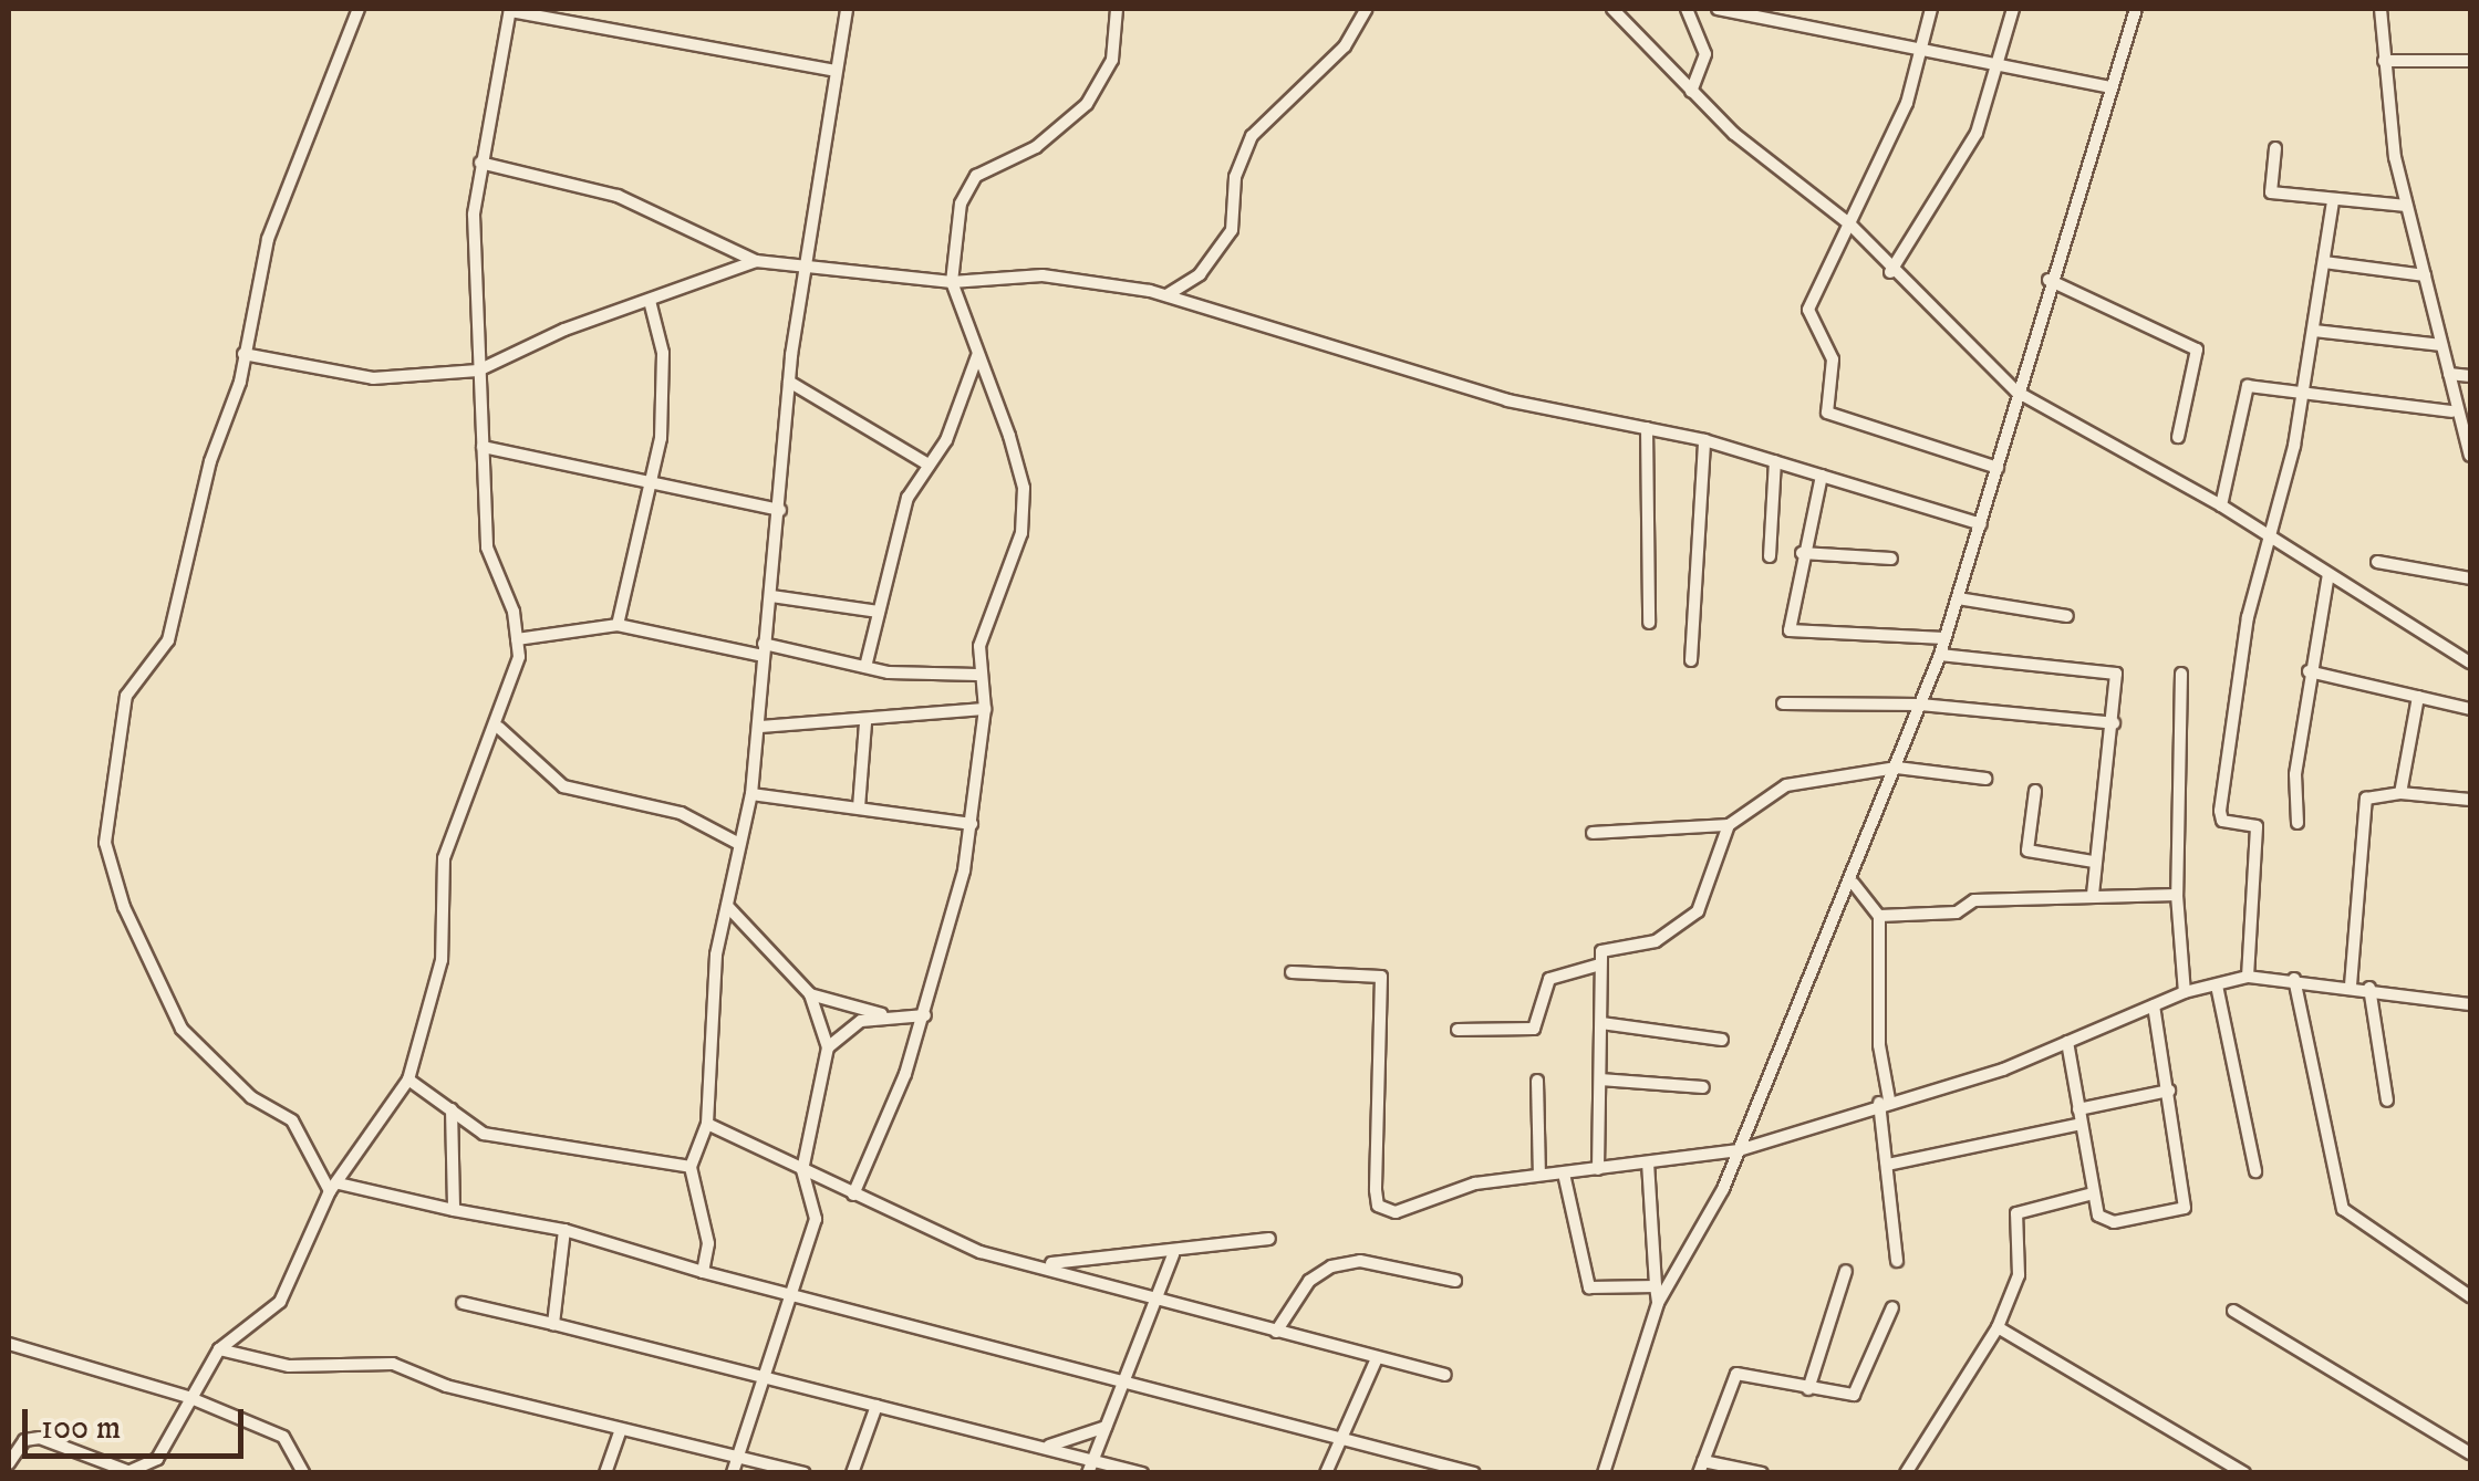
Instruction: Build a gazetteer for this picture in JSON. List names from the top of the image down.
{
  "scale_bar": "100 m"
}
